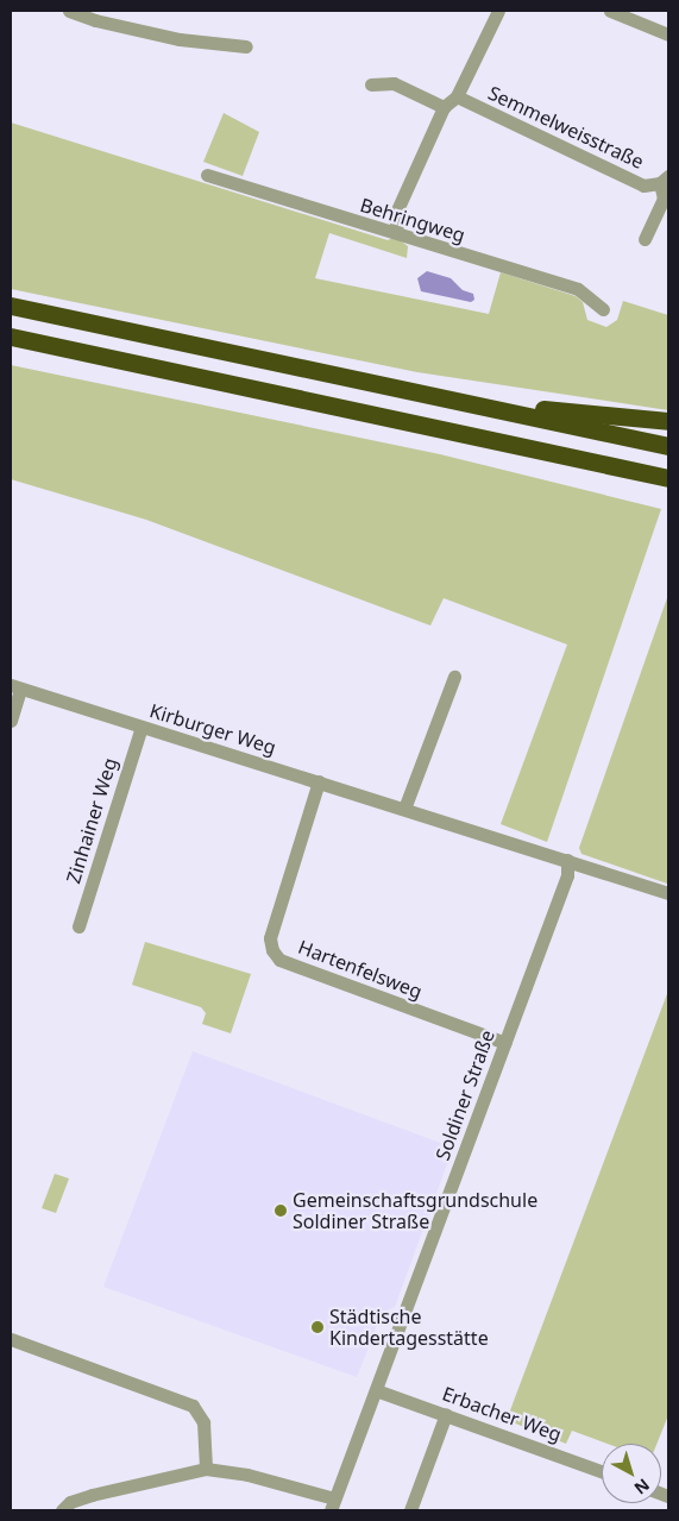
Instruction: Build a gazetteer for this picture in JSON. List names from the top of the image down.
{
  "streets": {
    "street": [
      "Semmelweisstraße",
      "Behringweg",
      "Kirburger Weg",
      "Zinhainer Weg",
      "Hartenfelsweg",
      "Soldiner Straße",
      "Erbacher Weg"
    ]
  },
  "crossings": [
    ["Semmelweisstraße", "Behringweg"],
    ["Kirburger Weg", "Zinhainer Weg"],
    ["Kirburger Weg", "Hartenfelsweg"],
    ["Kirburger Weg", "Soldiner Straße"],
    ["Hartenfelsweg", "Soldiner Straße"],
    ["Soldiner Straße", "Erbacher Weg"]
  ],
  "places": ["Gemeinschaftsgrundschule Soldiner Straße", "Städtische Kindertagesstätte"],
  "north": "bottom right"
}
